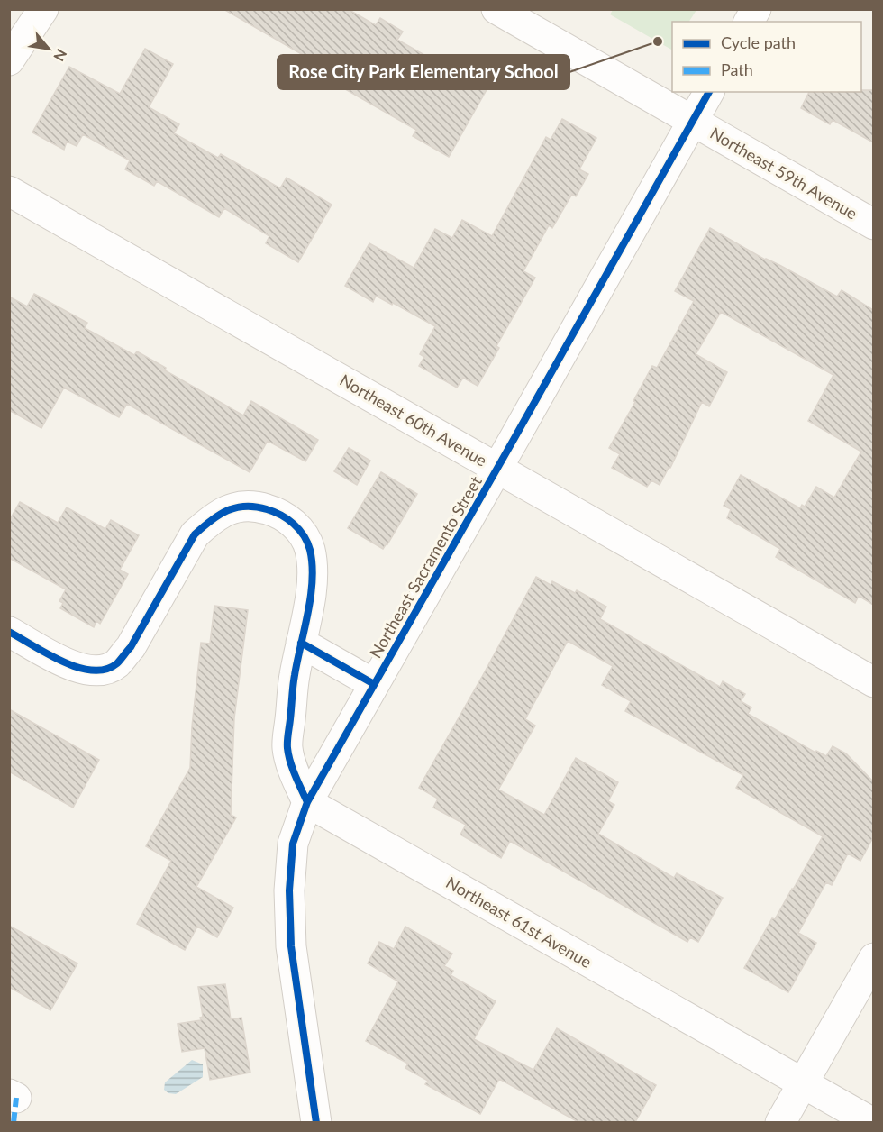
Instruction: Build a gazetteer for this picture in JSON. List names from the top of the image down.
{
  "streets": {
    "street": [
      "Northeast 59th Avenue",
      "Northeast 60th Avenue",
      "Northeast Sacramento Street",
      "Northeast 61st Avenue"
    ]
  },
  "crossings": [
    ["Northeast 59th Avenue", "Northeast Sacramento Street"],
    ["Northeast 60th Avenue", "Northeast Sacramento Street"],
    ["Northeast Sacramento Street", "Northeast 61st Avenue"]
  ],
  "places": ["Rose City Park Elementary School"],
  "legend": ["Cycle path", "Path"],
  "north": "bottom right"
}
